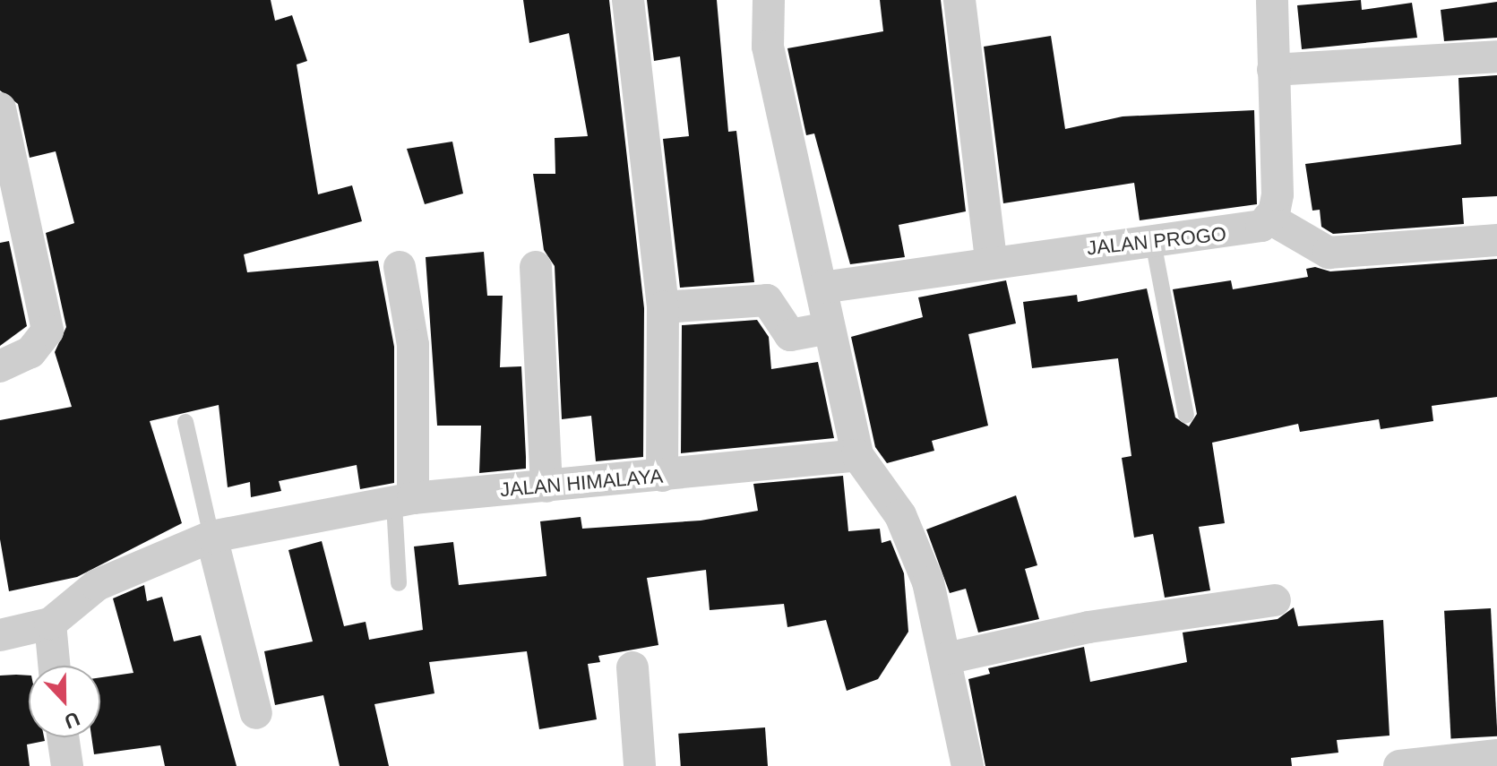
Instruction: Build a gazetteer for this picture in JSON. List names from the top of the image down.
{
  "streets": {
    "street": ["JALAN PROGO", "JALAN HIMALAYA"]
  },
  "north": "bottom"
}
